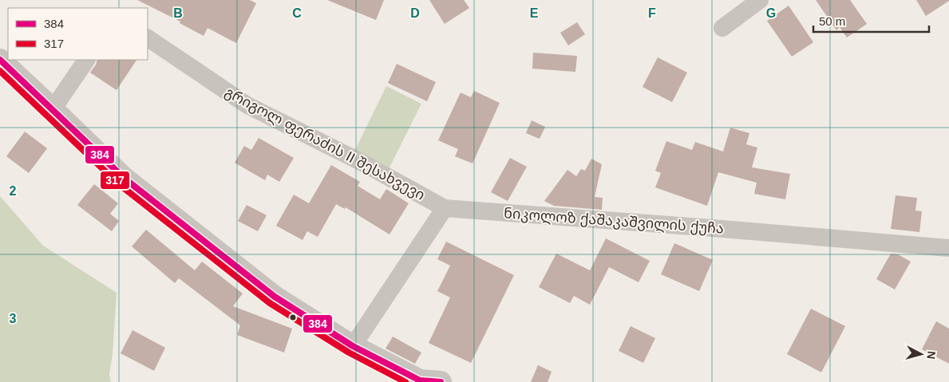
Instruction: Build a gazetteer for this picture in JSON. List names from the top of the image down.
{
  "streets": {
    "street": ["გრიგოლ ფერაძის II შესახვევი", "ნიკოლოზ ქაშაკაშვილის ქუჩა"]
  },
  "crossings": [
    ["გრიგოლ ფერაძის II შესახვევი", "ნიკოლოზ ქაშაკაშვილის ქუჩა"]
  ],
  "lines": ["transit line 384", "transit line 317"],
  "legend": ["384", "317"],
  "scale_bar": "50 m",
  "north": "right",
  "grid": {
    "columns": [
      "B",
      "C",
      "D",
      "E",
      "F",
      "G"
    ],
    "rows": ["2", "3"]
  }
}
